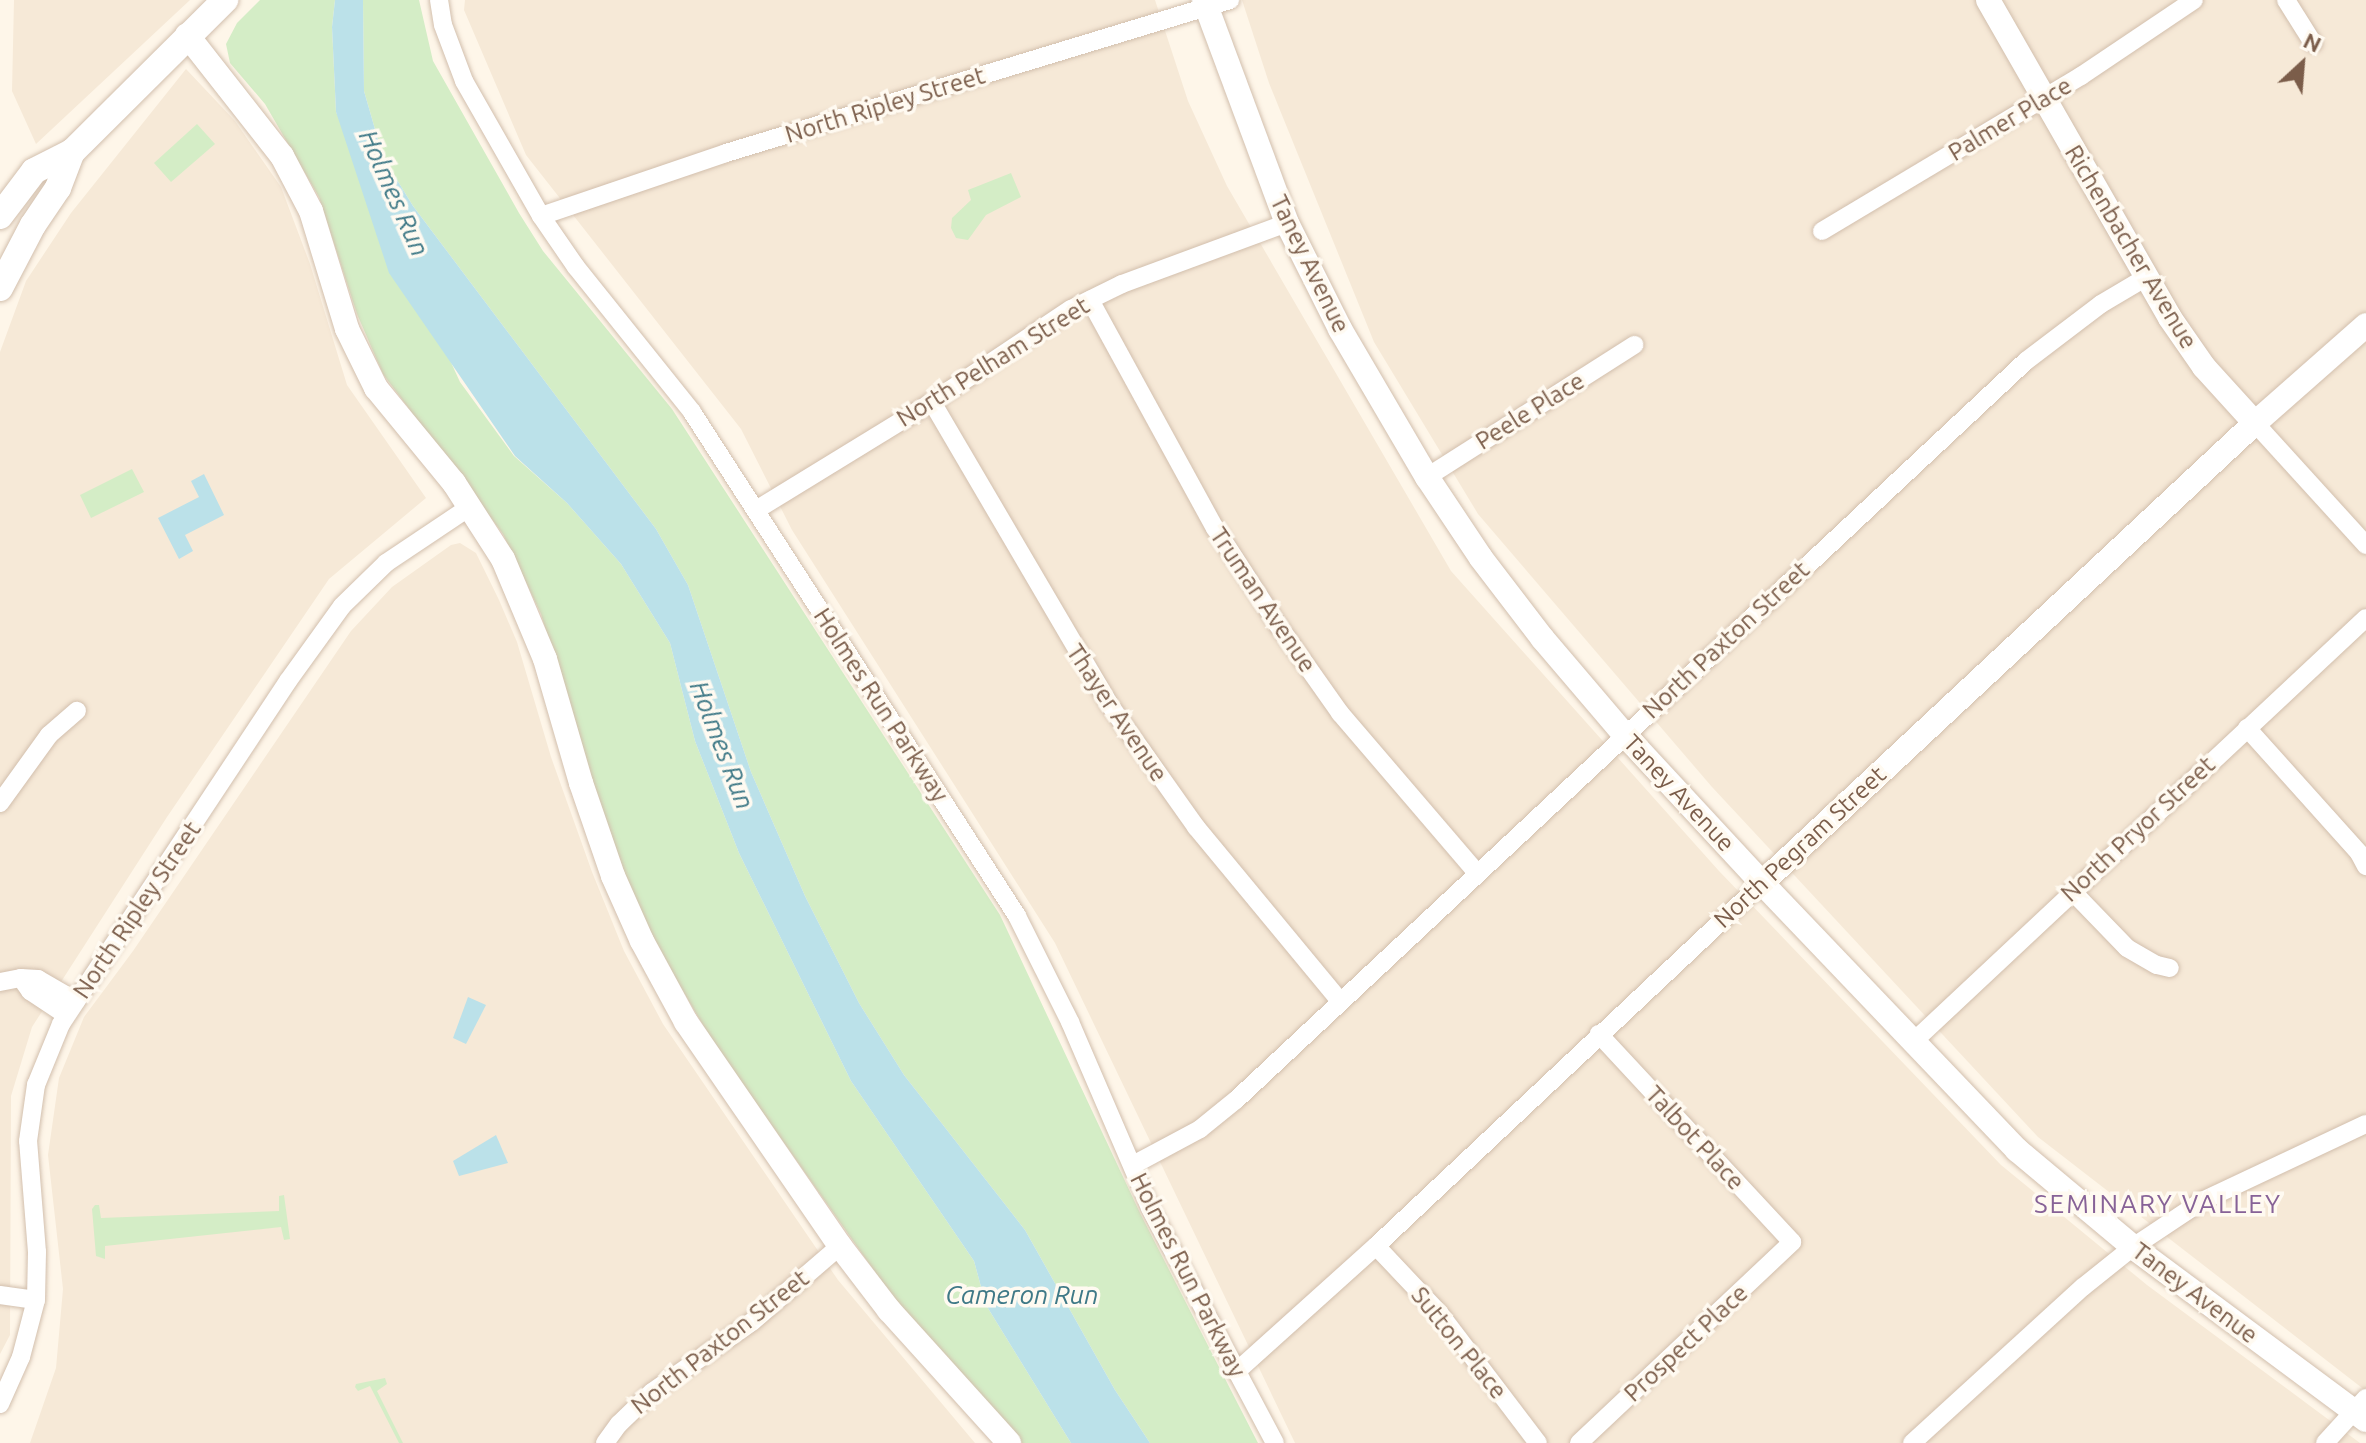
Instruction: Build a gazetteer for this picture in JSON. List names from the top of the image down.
{
  "streets": {
    "street": [
      "North Ripley Street",
      "Palmer Place",
      "Richenbacher Avenue",
      "Taney Avenue",
      "North Pelham Street",
      "Peele Place",
      "Truman Avenue",
      "North Paxton Street",
      "Holmes Run Parkway",
      "Thayer Avenue",
      "North Pryor Street",
      "North Pegram Street",
      "Talbot Place",
      "Sutton Place",
      "Prospect Place"
    ]
  },
  "crossings": [
    ["North Ripley Street", "Taney Avenue"],
    ["North Ripley Street", "Holmes Run Parkway"],
    ["Palmer Place", "Richenbacher Avenue"],
    ["Richenbacher Avenue", "North Paxton Street"],
    ["Richenbacher Avenue", "North Pegram Street"],
    ["Taney Avenue", "North Pelham Street"],
    ["Taney Avenue", "Peele Place"],
    ["Taney Avenue", "North Paxton Street"],
    ["Taney Avenue", "North Pryor Street"],
    ["Taney Avenue", "North Pegram Street"],
    ["North Pelham Street", "Truman Avenue"],
    ["North Pelham Street", "Holmes Run Parkway"],
    ["North Pelham Street", "Thayer Avenue"],
    ["Truman Avenue", "North Paxton Street"],
    ["North Paxton Street", "Holmes Run Parkway"],
    ["North Paxton Street", "Thayer Avenue"],
    ["Holmes Run Parkway", "North Pegram Street"],
    ["North Pegram Street", "Talbot Place"],
    ["North Pegram Street", "Sutton Place"],
    ["Talbot Place", "Prospect Place"]
  ],
  "districts": ["SEMINARY VALLEY"],
  "water": ["Holmes Run", "Cameron Run"],
  "north": "top right"
}
